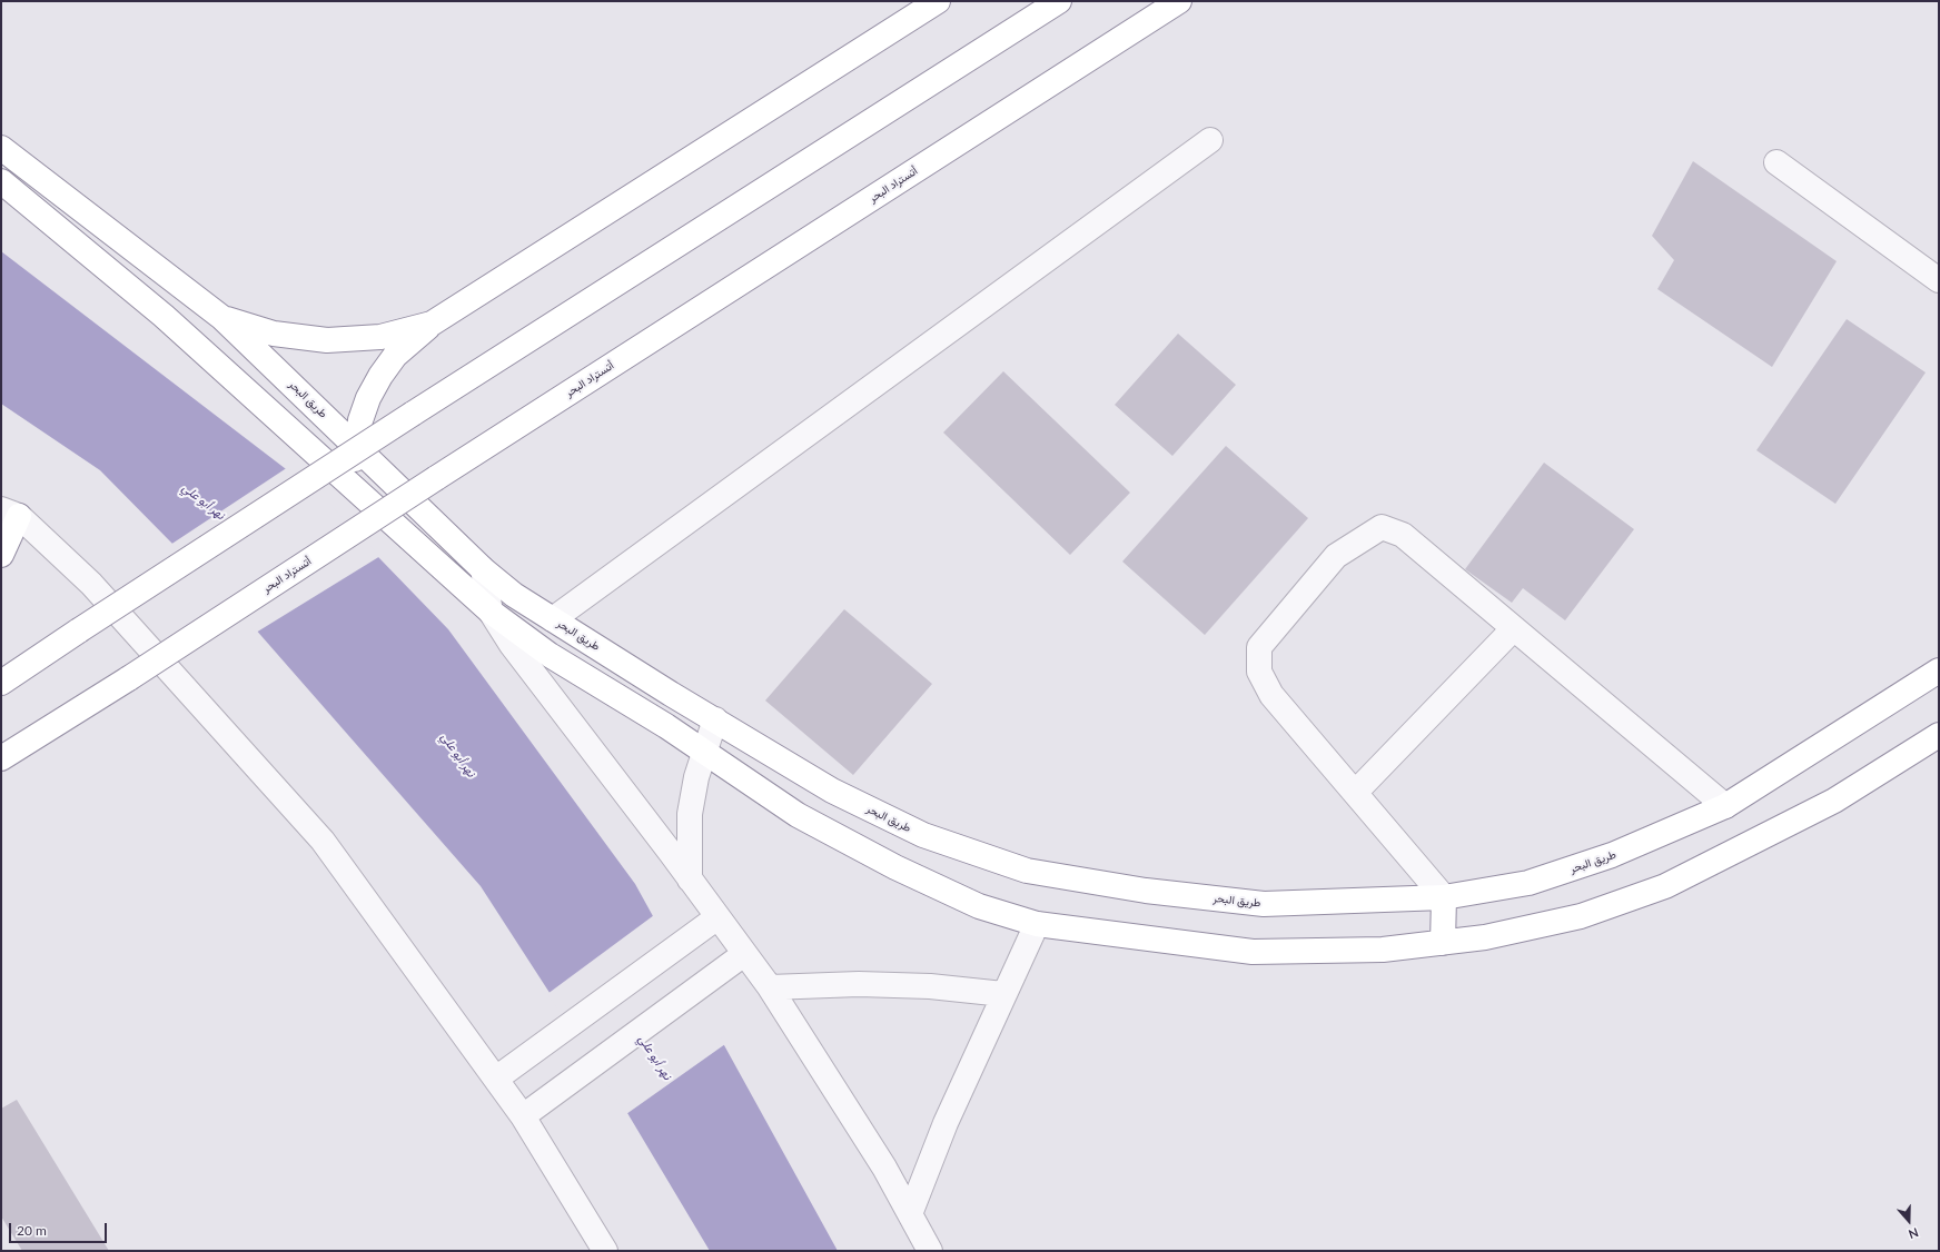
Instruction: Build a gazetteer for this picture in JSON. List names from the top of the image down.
{
  "streets": {
    "highway": ["أتستراد البحر", "طريق البحر"]
  },
  "water": ["نهر أبو علي"],
  "scale_bar": "20 m",
  "north": "bottom"
}
